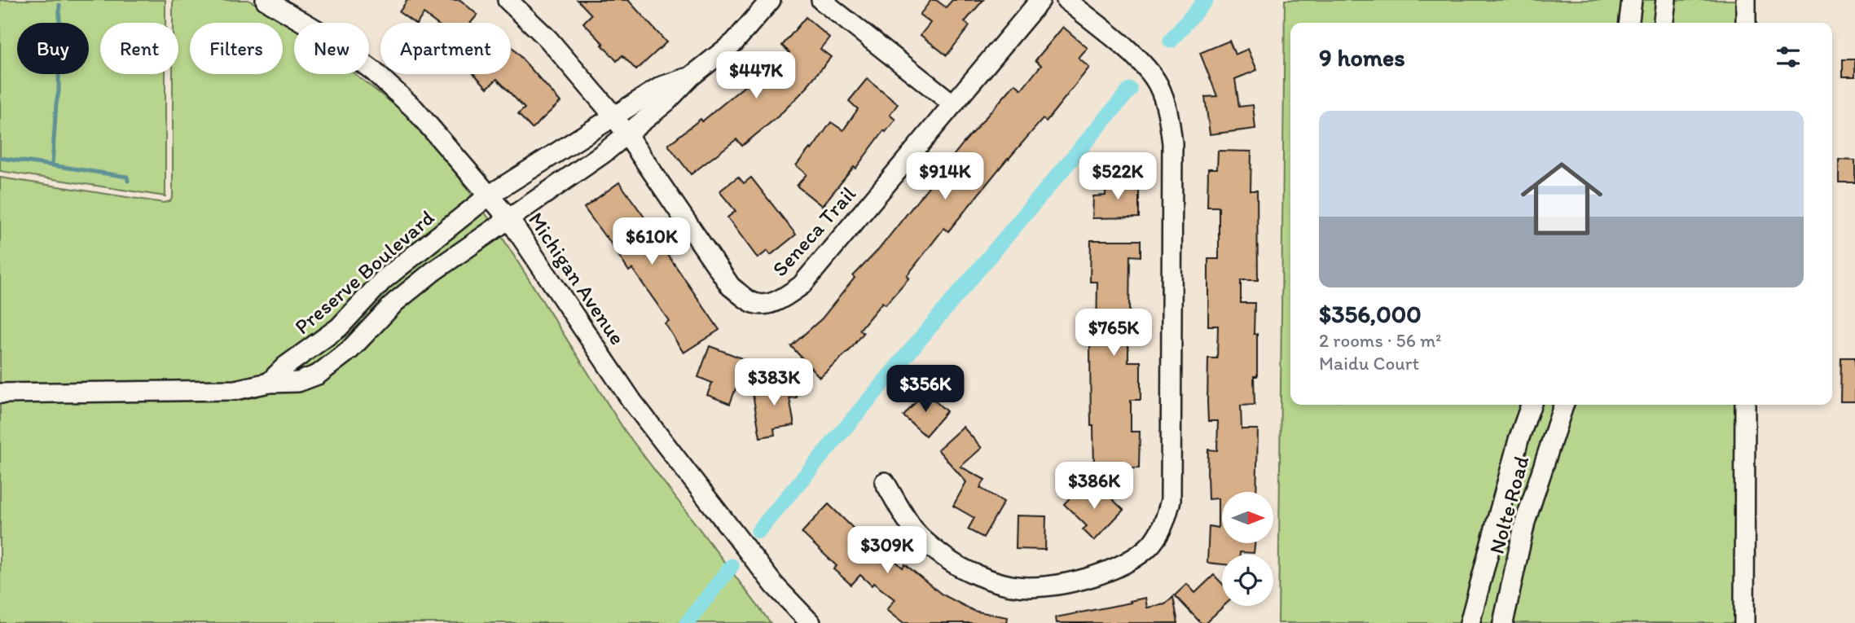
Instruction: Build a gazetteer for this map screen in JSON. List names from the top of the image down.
{
  "streets": {
    "street": [
      "Seneca Trail",
      "Preserve Boulevard",
      "Michigan Avenue",
      "Nolte Road"
    ]
  },
  "crossings": [
    ["Seneca Trail", "Preserve Boulevard"],
    ["Preserve Boulevard", "Michigan Avenue"]
  ],
  "north": "right",
  "page": {
    "chip": [
      "Buy",
      "Rent",
      "Filters",
      "New",
      "Apartment"
    ],
    "heading": "9 homes",
    "price": [
      "$447K",
      "$914K",
      "$522K",
      "$610K",
      "$765K",
      "$383K",
      "$356K",
      "$386K",
      "$309K"
    ],
    "list": [
      {
        "name": "$356,000",
        "note": "2 rooms · 56 m² · Maidu Court"
      }
    ]
  }
}
